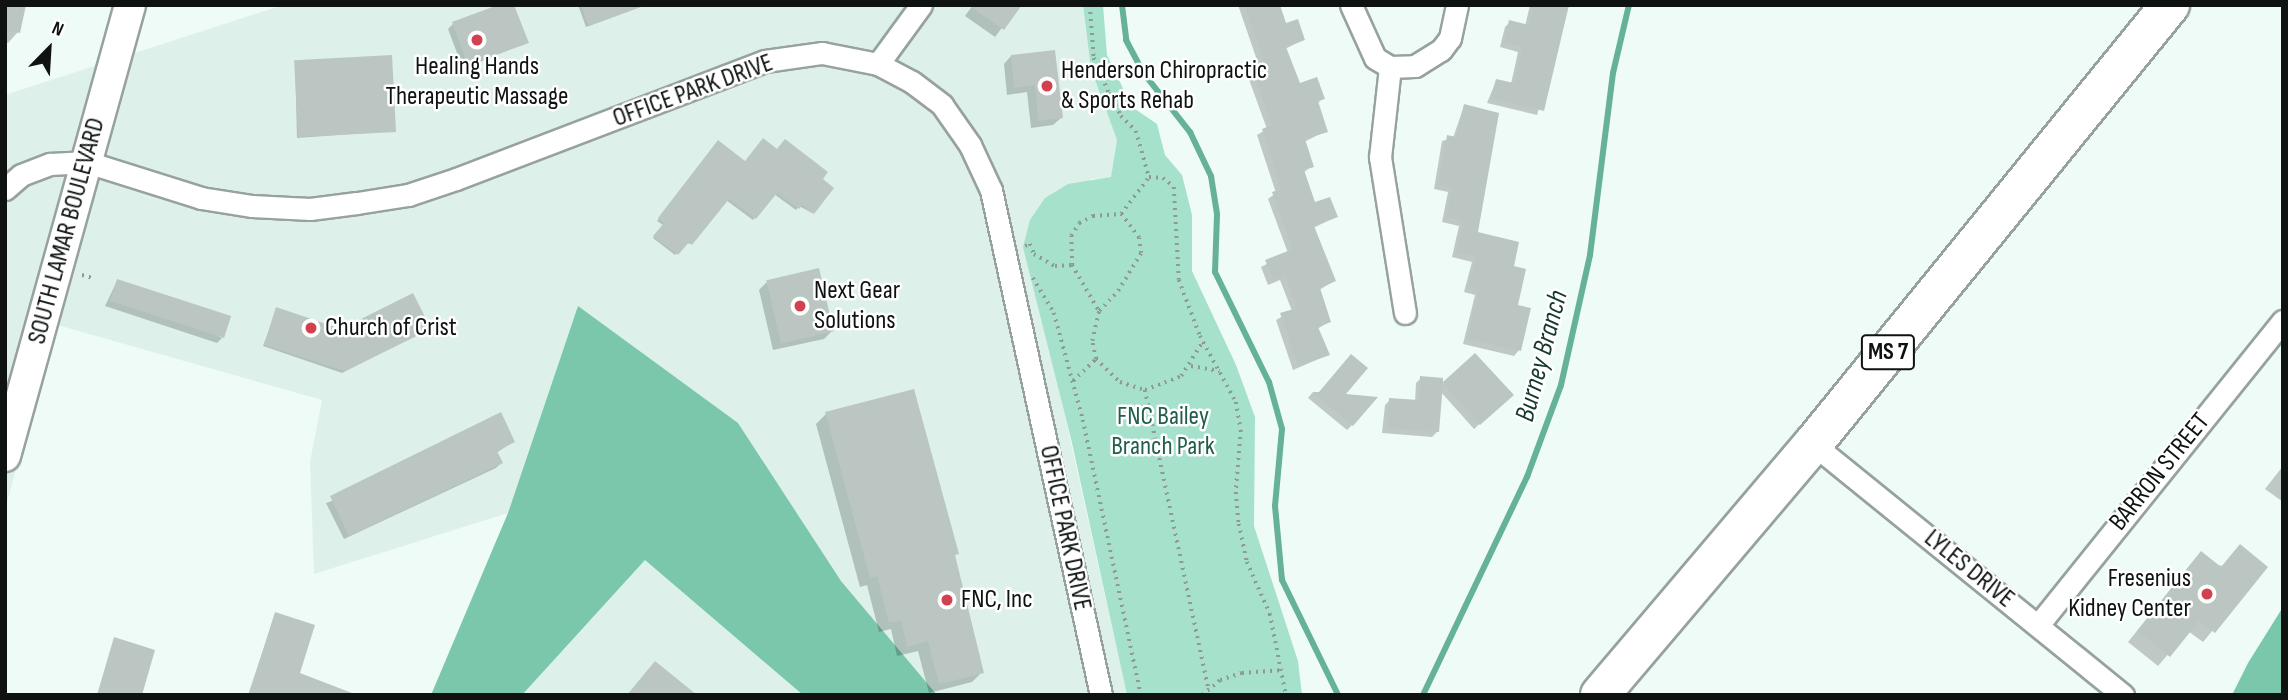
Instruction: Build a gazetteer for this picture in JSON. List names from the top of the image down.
{
  "streets": {
    "highway": ["MS 7"],
    "street": [
      "OFFICE PARK DRIVE",
      "SOUTH LAMAR BOULEVARD",
      "BARRON STREET",
      "LYLES DRIVE"
    ]
  },
  "crossings": [
    ["OFFICE PARK DRIVE", "SOUTH LAMAR BOULEVARD"],
    ["MS 7", "LYLES DRIVE"],
    ["BARRON STREET", "LYLES DRIVE"]
  ],
  "water": ["Burney Branch"],
  "parks": ["FNC Bailey Branch Park"],
  "places": [
    "Healing Hands Therapeutic Massage",
    "Henderson Chiropractic & Sports Rehab",
    "Next Gear Solutions",
    "Church of Crist",
    "Fresenius Kidney Center",
    "FNC, Inc"
  ],
  "north": "top right"
}
